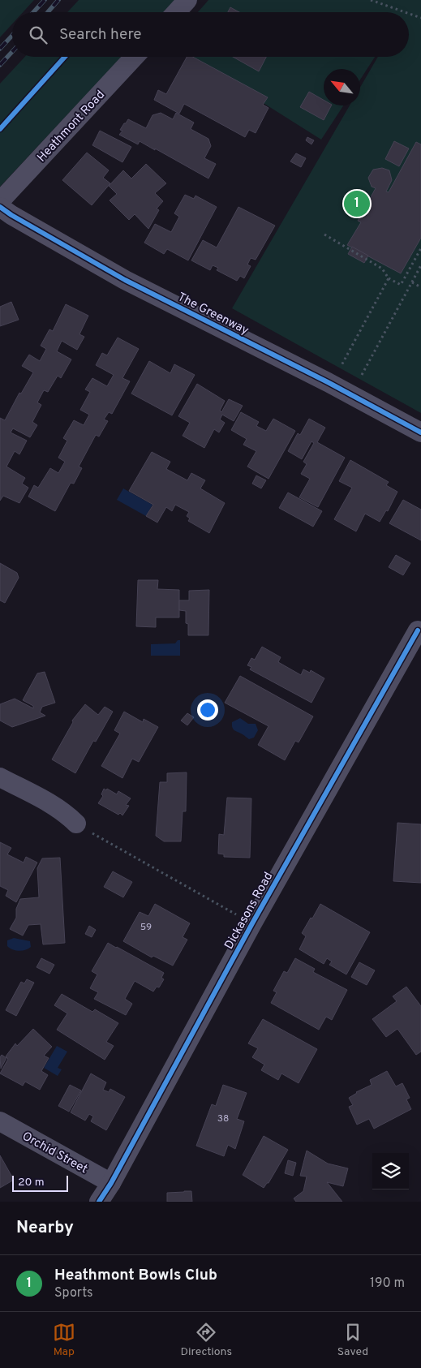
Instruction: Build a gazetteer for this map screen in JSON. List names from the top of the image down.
{
  "streets": {
    "street": [
      "Heathmont Road",
      "The Greenway",
      "Dickasons Road",
      "Orchid Street"
    ]
  },
  "crossings": [
    ["Dickasons Road", "Orchid Street"]
  ],
  "house_numbers": ["59", "38"],
  "scale_bar": "20 m",
  "north": "top left",
  "page": {
    "search": "Search here",
    "pins": "1",
    "scale": "20 m",
    "heading": "Nearby",
    "list": [
      {
        "mark": "1",
        "name": "Heathmont Bowls Club",
        "note": "Sports",
        "value": "190 m"
      }
    ],
    "nav": ["Map", "Directions", "Saved"]
  }
}
